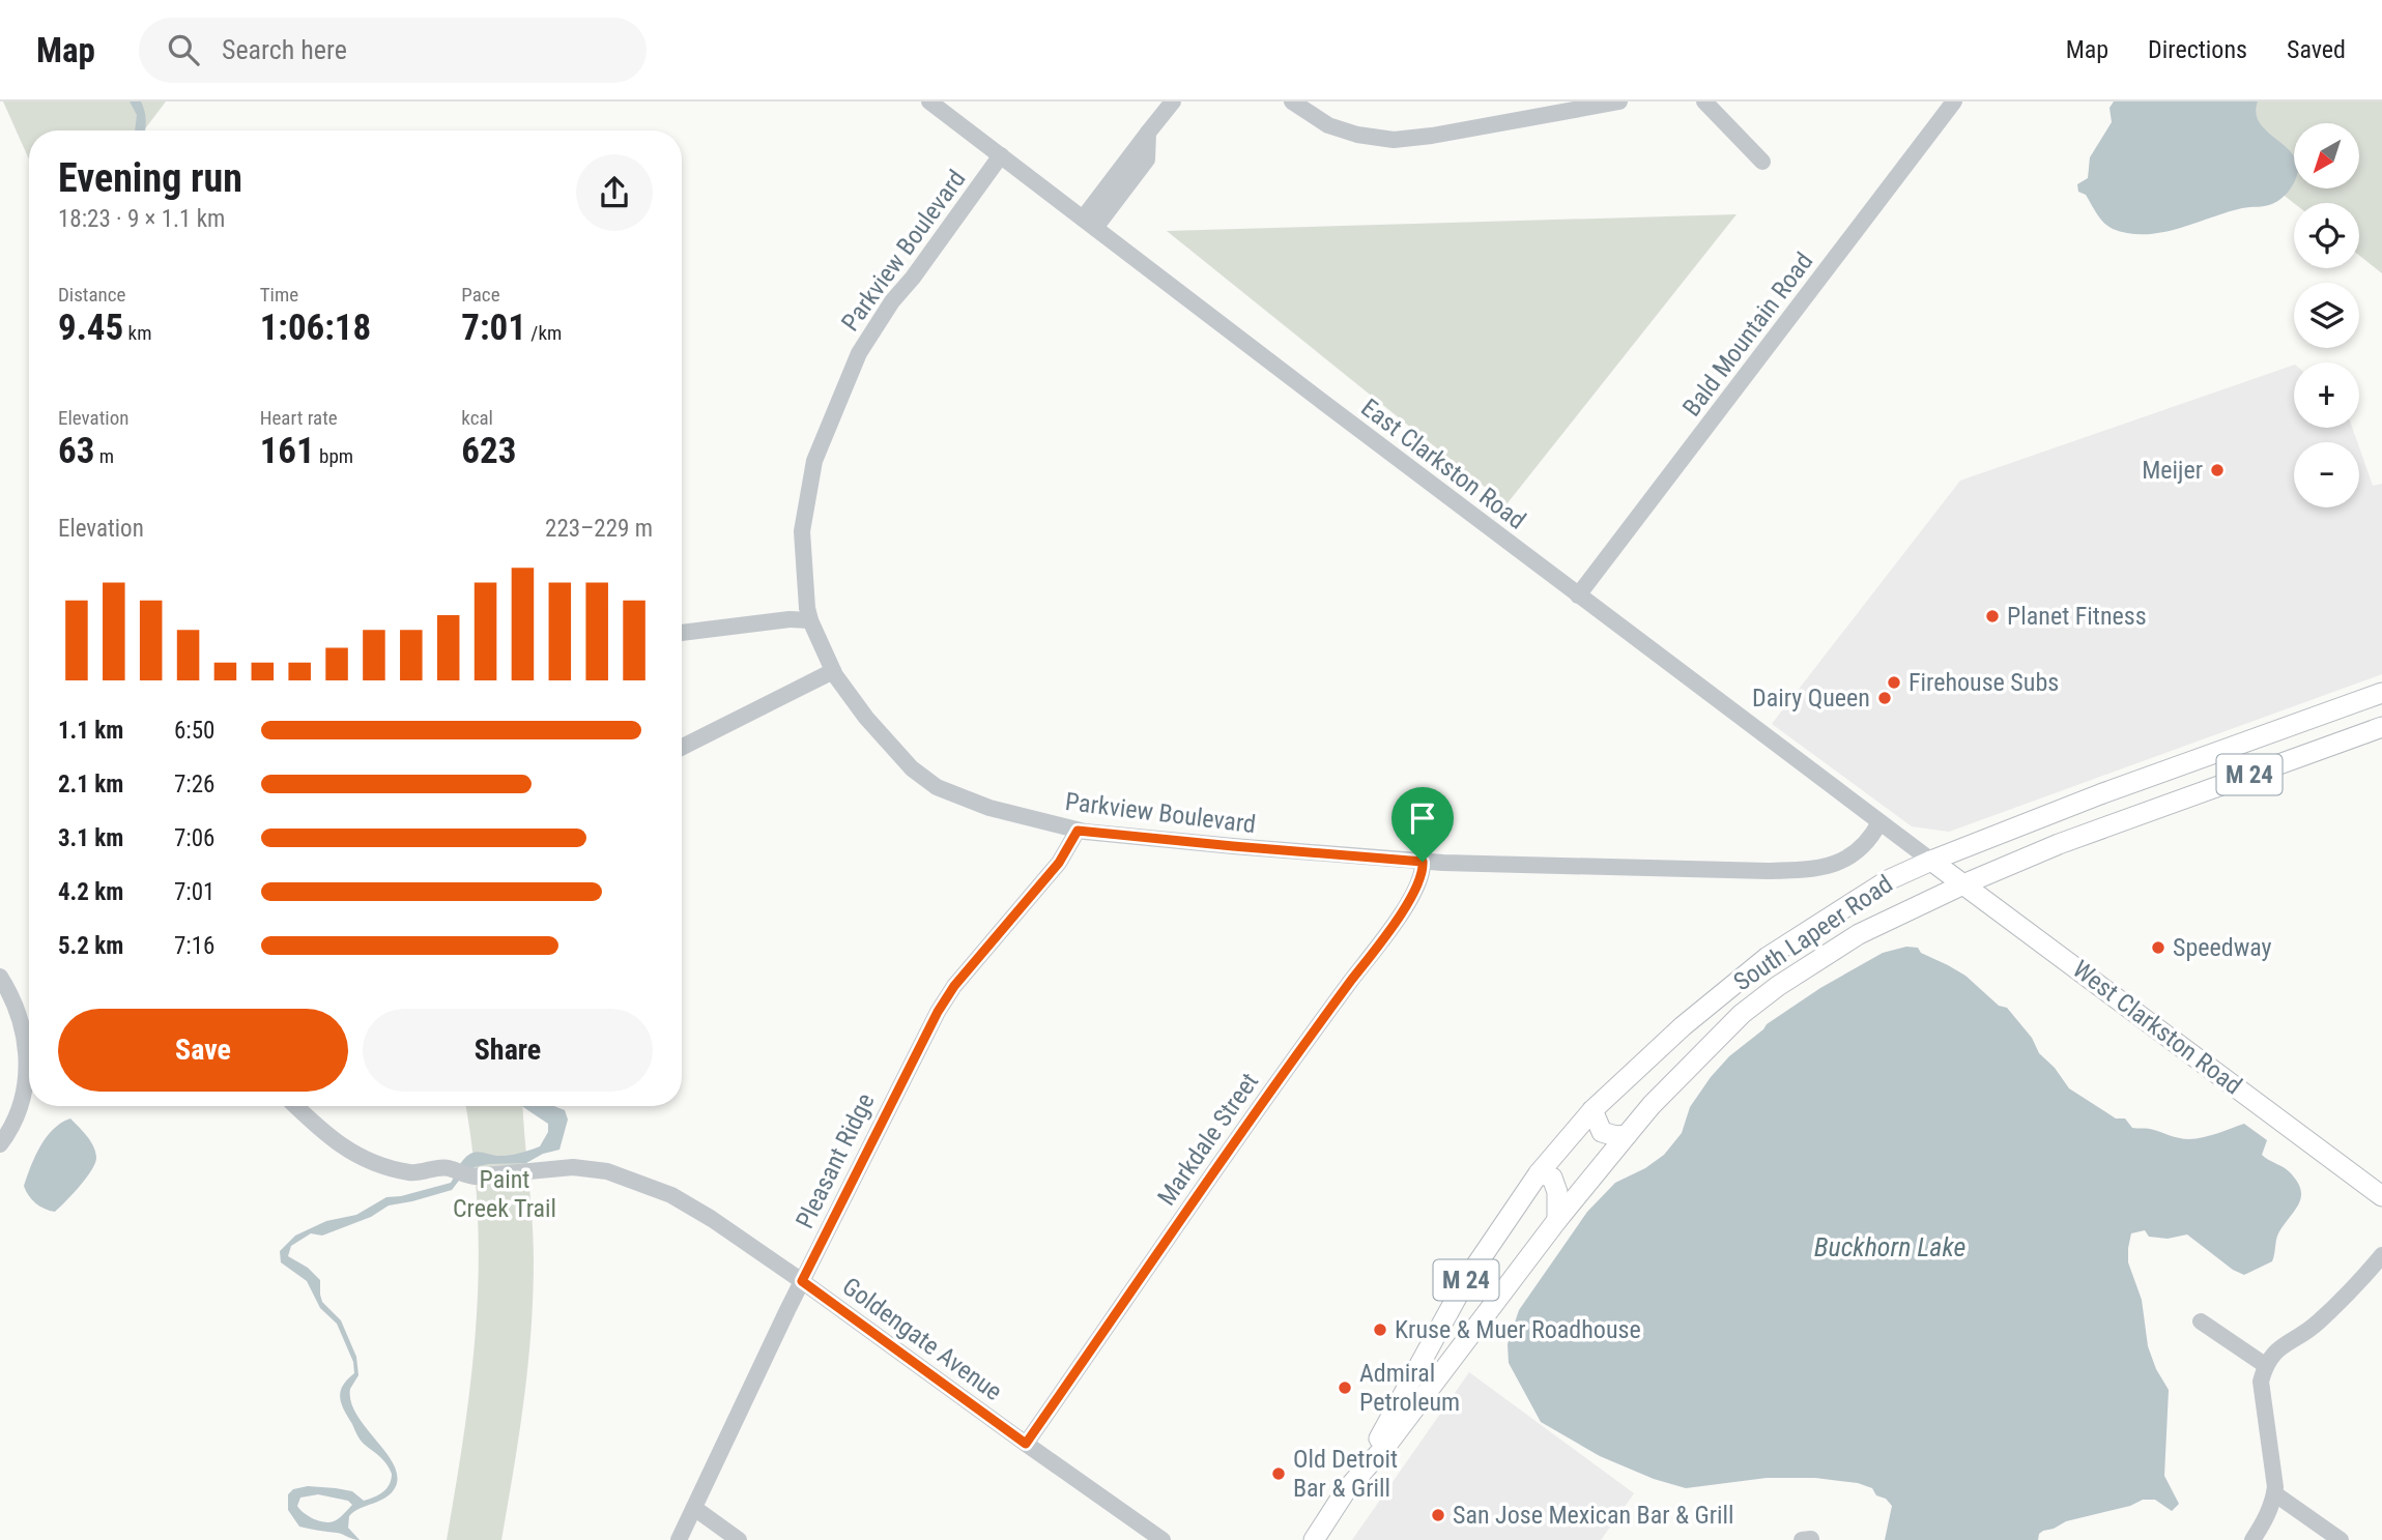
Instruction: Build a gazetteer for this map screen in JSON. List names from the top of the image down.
{
  "streets": {
    "main road": ["M 24", "South Lapeer Road", "West Clarkston Road"],
    "street": [
      "Parkview Boulevard",
      "Bald Mountain Road",
      "East Clarkston Road",
      "Markdale Street",
      "Pleasant Ridge",
      "Goldengate Avenue"
    ]
  },
  "crossings": [
    ["Parkview Boulevard", "East Clarkston Road"],
    ["Parkview Boulevard", "Markdale Street"],
    ["Parkview Boulevard", "Pleasant Ridge"],
    ["Bald Mountain Road", "East Clarkston Road"],
    ["East Clarkston Road", "South Lapeer Road"],
    ["East Clarkston Road", "West Clarkston Road"],
    ["South Lapeer Road", "West Clarkston Road"],
    ["Markdale Street", "Goldengate Avenue"],
    ["Pleasant Ridge", "Goldengate Avenue"]
  ],
  "water": ["Buckhorn Lake"],
  "parks": ["Paint Creek Trail"],
  "places": [
    "Meijer",
    "Planet Fitness",
    "Firehouse Subs",
    "Dairy Queen",
    "Speedway",
    "Kruse & Muer Roadhouse",
    "Admiral Petroleum",
    "Old Detroit Bar & Grill",
    "San Jose Mexican Bar & Grill"
  ],
  "north": "bottom left",
  "page": {
    "header": "Map",
    "search": "Search here",
    "nav": ["Map", "Directions", "Saved"],
    "map_buttons": ["+", "−"],
    "heading": ["Evening run", "18:23 · 9 × 1.1 km"],
    "stats": [
      ["Distance", "9.45 km"],
      ["Time", "1:06:18"],
      ["Pace", "7:01 /km"],
      ["Elevation", "63 m"],
      ["Heart rate", "161 bpm"],
      ["kcal", "623"]
    ],
    "chart": ["Elevation", "223–229 m"],
    "list": [
      {
        "name": "1.1 km",
        "note": "6:50"
      },
      {
        "name": "2.1 km",
        "note": "7:26"
      },
      {
        "name": "3.1 km",
        "note": "7:06"
      },
      {
        "name": "4.2 km",
        "note": "7:01"
      },
      {
        "name": "5.2 km",
        "note": "7:16"
      }
    ],
    "buttons": ["Save", "Share"]
  }
}
